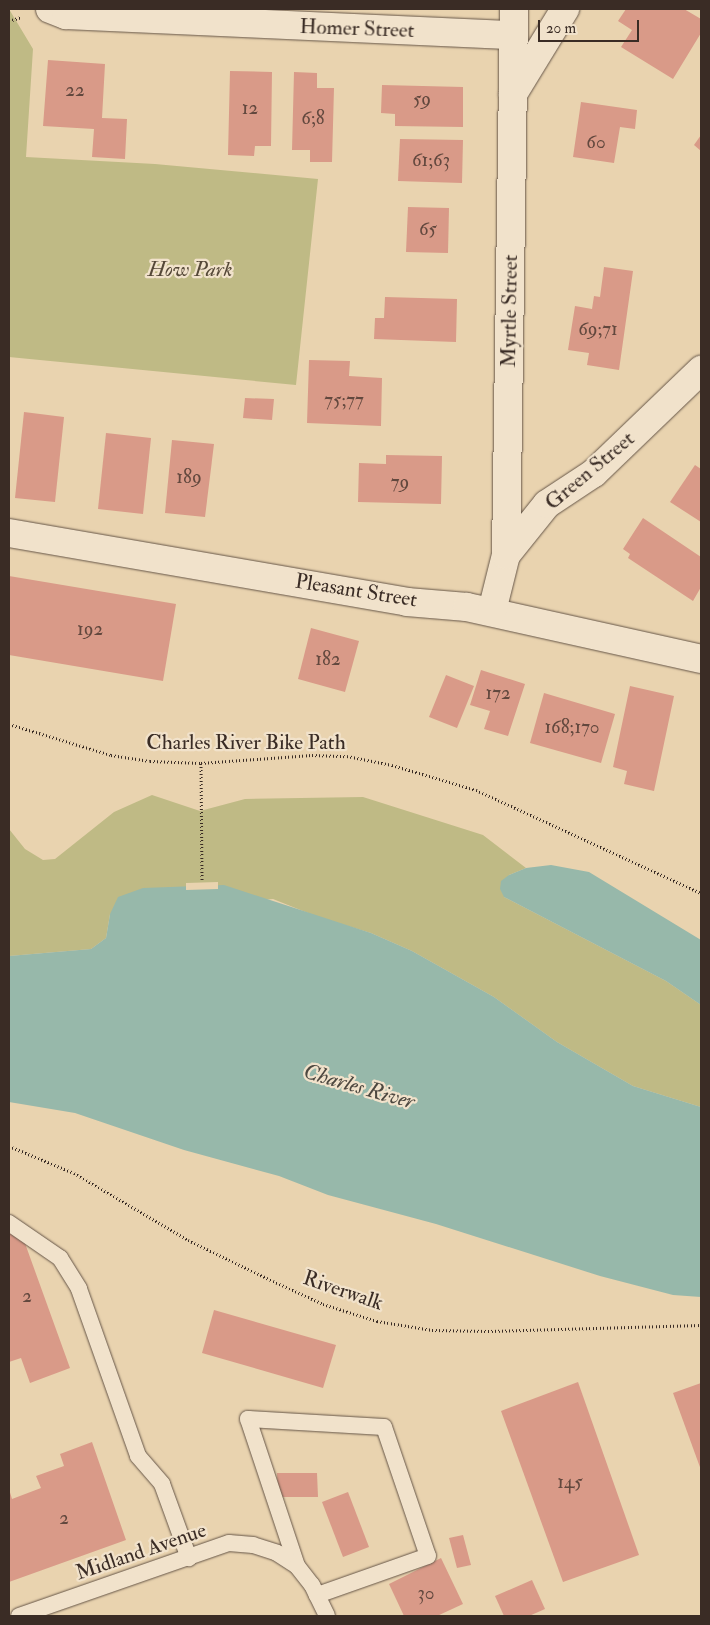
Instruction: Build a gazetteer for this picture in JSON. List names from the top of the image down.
{
  "streets": {
    "street": [
      "Homer Street",
      "Myrtle Street",
      "Green Street",
      "Pleasant Street"
    ],
    "lane": ["Midland Avenue"],
    "path": ["Charles River Bike Path", "Riverwalk"]
  },
  "crossings": [
    ["Homer Street", "Myrtle Street"],
    ["Myrtle Street", "Green Street"],
    ["Myrtle Street", "Pleasant Street"]
  ],
  "water": ["Charles River"],
  "parks": ["How Park"],
  "house_numbers": [
    "22",
    "59",
    "12",
    "6;8",
    "60",
    "61;63",
    "65",
    "69;71",
    "75;77",
    "189",
    "79",
    "192",
    "182",
    "172",
    "168;170",
    "2",
    "145",
    "2",
    "30"
  ],
  "scale_bar": "20 m"
}
